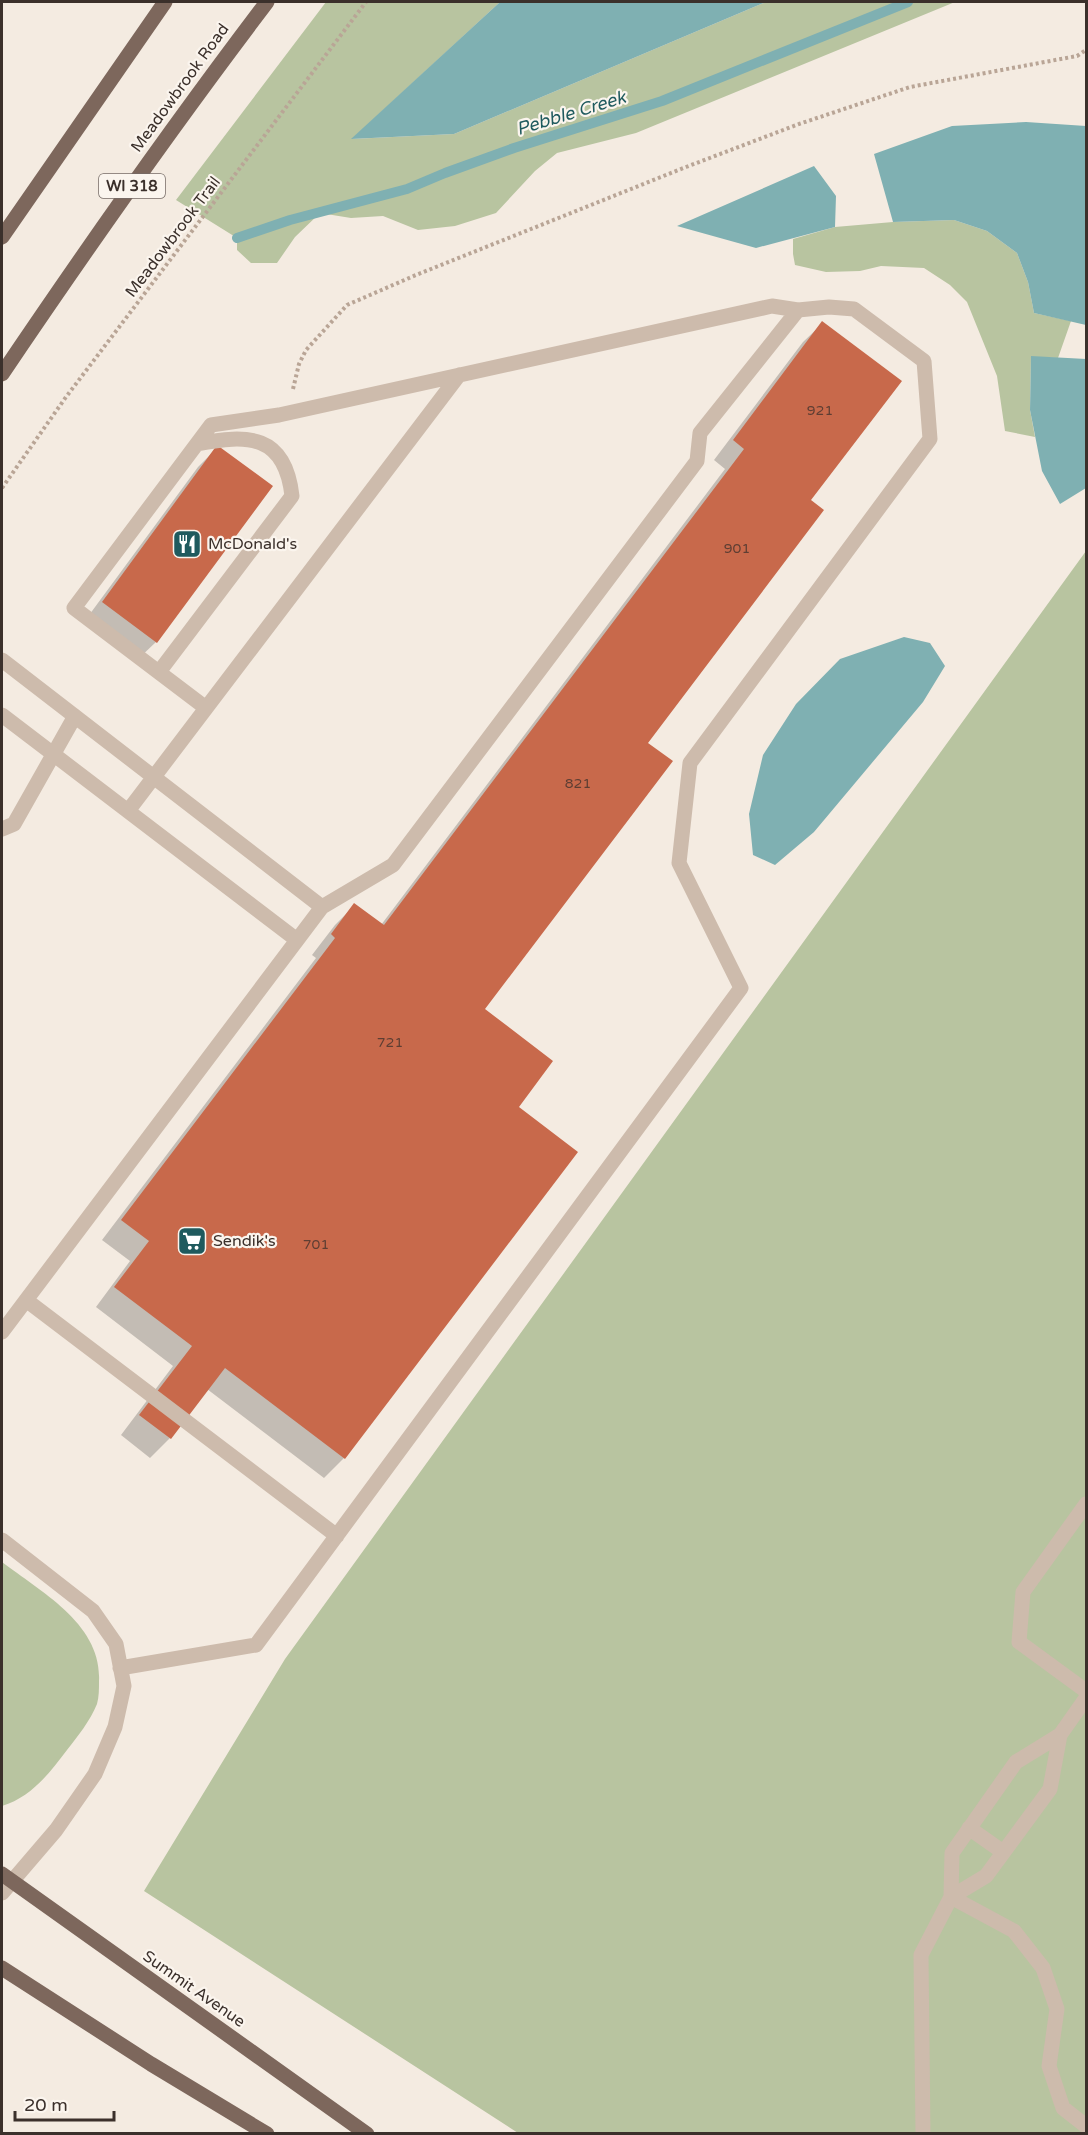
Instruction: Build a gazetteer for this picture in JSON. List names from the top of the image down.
{
  "streets": {
    "main road": ["Meadowbrook Road", "WI 318", "Summit Avenue"],
    "path": ["Meadowbrook Trail"]
  },
  "water": ["Pebble Creek"],
  "places": {
    "restaurant": ["McDonald's"],
    "supermarket": ["Sendik's"]
  },
  "house_numbers": [
    "921",
    "901",
    "821",
    "721",
    "701"
  ],
  "scale_bar": "20 m"
}
